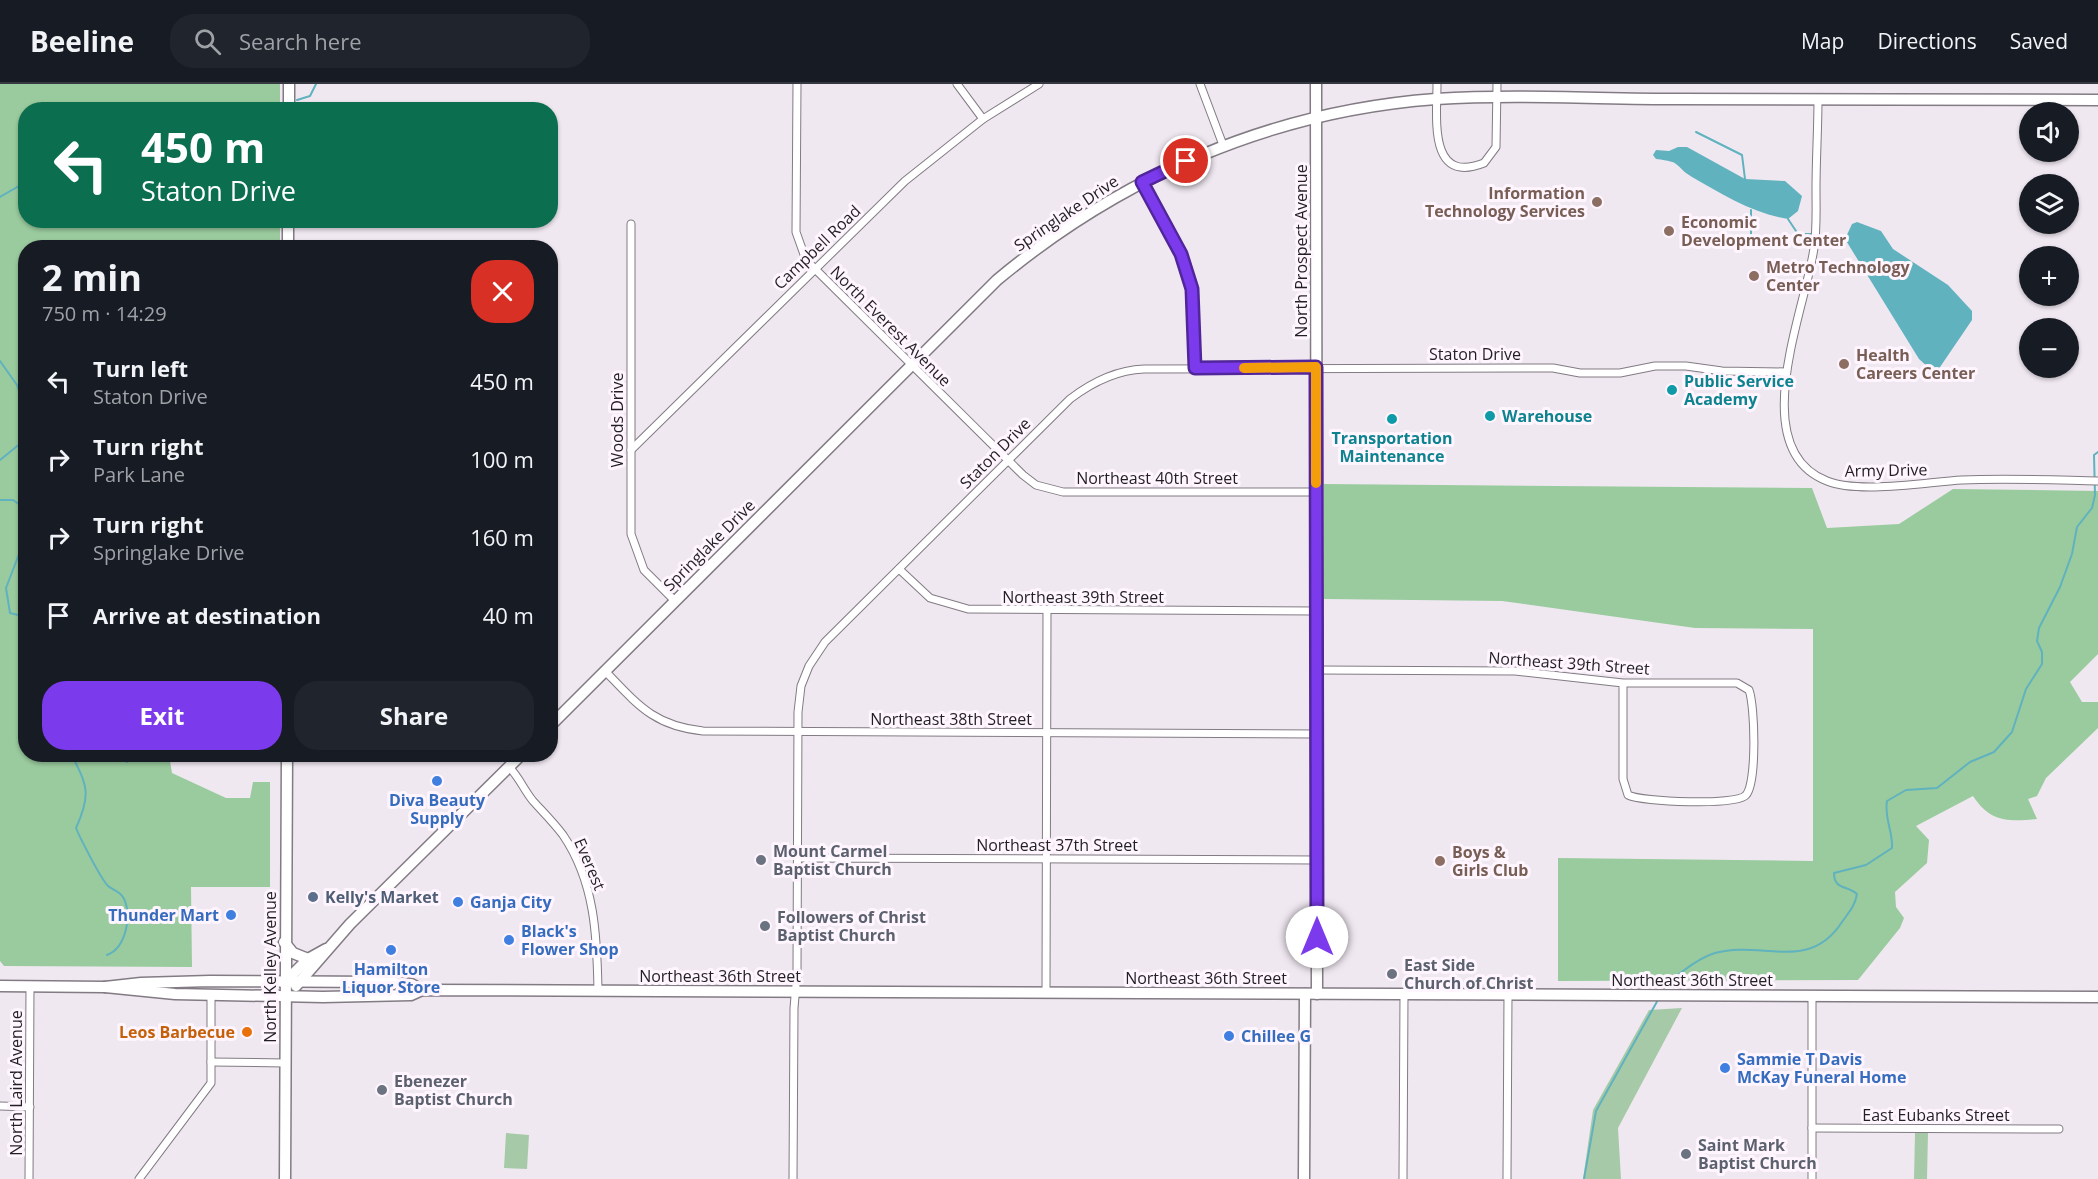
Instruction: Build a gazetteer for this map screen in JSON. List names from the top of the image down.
{
  "streets": {
    "street": [
      "Springlake Drive",
      "Campbell Road",
      "North Prospect Avenue",
      "North Everest Avenue",
      "Staton Drive",
      "Woods Drive",
      "Army Drive",
      "Northeast 40th Street",
      "Northeast 39th Street",
      "Northeast 38th Street",
      "Northeast 37th Street",
      "Everest",
      "North Kelley Avenue",
      "Northeast 36th Street",
      "North Laird Avenue",
      "East Eubanks Street"
    ]
  },
  "crossings": [
    ["Springlake Drive", "North Prospect Avenue"],
    ["Springlake Drive", "North Everest Avenue"],
    ["Springlake Drive", "Woods Drive"],
    ["Springlake Drive", "Army Drive"],
    ["Springlake Drive", "Northeast 38th Street"],
    ["Campbell Road", "North Everest Avenue"],
    ["Campbell Road", "Woods Drive"],
    ["North Prospect Avenue", "Staton Drive"],
    ["North Prospect Avenue", "Northeast 40th Street"],
    ["North Prospect Avenue", "Northeast 39th Street"],
    ["North Prospect Avenue", "Northeast 38th Street"],
    ["North Prospect Avenue", "Northeast 37th Street"],
    ["North Prospect Avenue", "Northeast 36th Street"],
    ["North Everest Avenue", "Staton Drive"],
    ["North Everest Avenue", "Northeast 40th Street"],
    ["Staton Drive", "Army Drive"],
    ["Staton Drive", "Northeast 40th Street"],
    ["Staton Drive", "Northeast 39th Street"],
    ["Staton Drive", "Northeast 38th Street"],
    ["Staton Drive", "Northeast 37th Street"],
    ["Staton Drive", "Northeast 36th Street"],
    ["Everest", "Northeast 36th Street"],
    ["North Kelley Avenue", "Northeast 36th Street"],
    ["Northeast 36th Street", "North Laird Avenue"]
  ],
  "places": [
    "Information Technology Services",
    "Economic Development Center",
    "Metro Technology Center",
    "Health Careers Center",
    "Public Service Academy",
    "Warehouse",
    "Transportation Maintenance",
    "Diva Beauty Supply",
    "Mount Carmel Baptist Church",
    "Boys & Girls Club",
    "Kelly's Market",
    "Ganja City",
    "Thunder Mart",
    "Followers of Christ Baptist Church",
    "Black's Flower Shop",
    "Hamilton Liquor Store",
    "East Side Church of Christ",
    "Leos Barbecue",
    "Chillee G",
    "Sammie T Davis McKay Funeral Home",
    "Ebenezer Baptist Church",
    "Saint Mark Baptist Church"
  ],
  "page": {
    "header": "Beeline",
    "search": "Search here",
    "nav": ["Map", "Directions", "Saved"],
    "map_buttons": ["+", "−"],
    "turn": ["450 m", "Staton Drive"],
    "heading": ["2 min", "750 m · 14:29"],
    "list": [
      {
        "name": "Turn left",
        "note": "Staton Drive",
        "value": "450 m"
      },
      {
        "name": "Turn right",
        "note": "Park Lane",
        "value": "100 m"
      },
      {
        "name": "Turn right",
        "note": "Springlake Drive",
        "value": "160 m"
      },
      {
        "name": "Arrive at destination",
        "value": "40 m"
      }
    ],
    "buttons": ["Exit", "Share"]
  }
}
